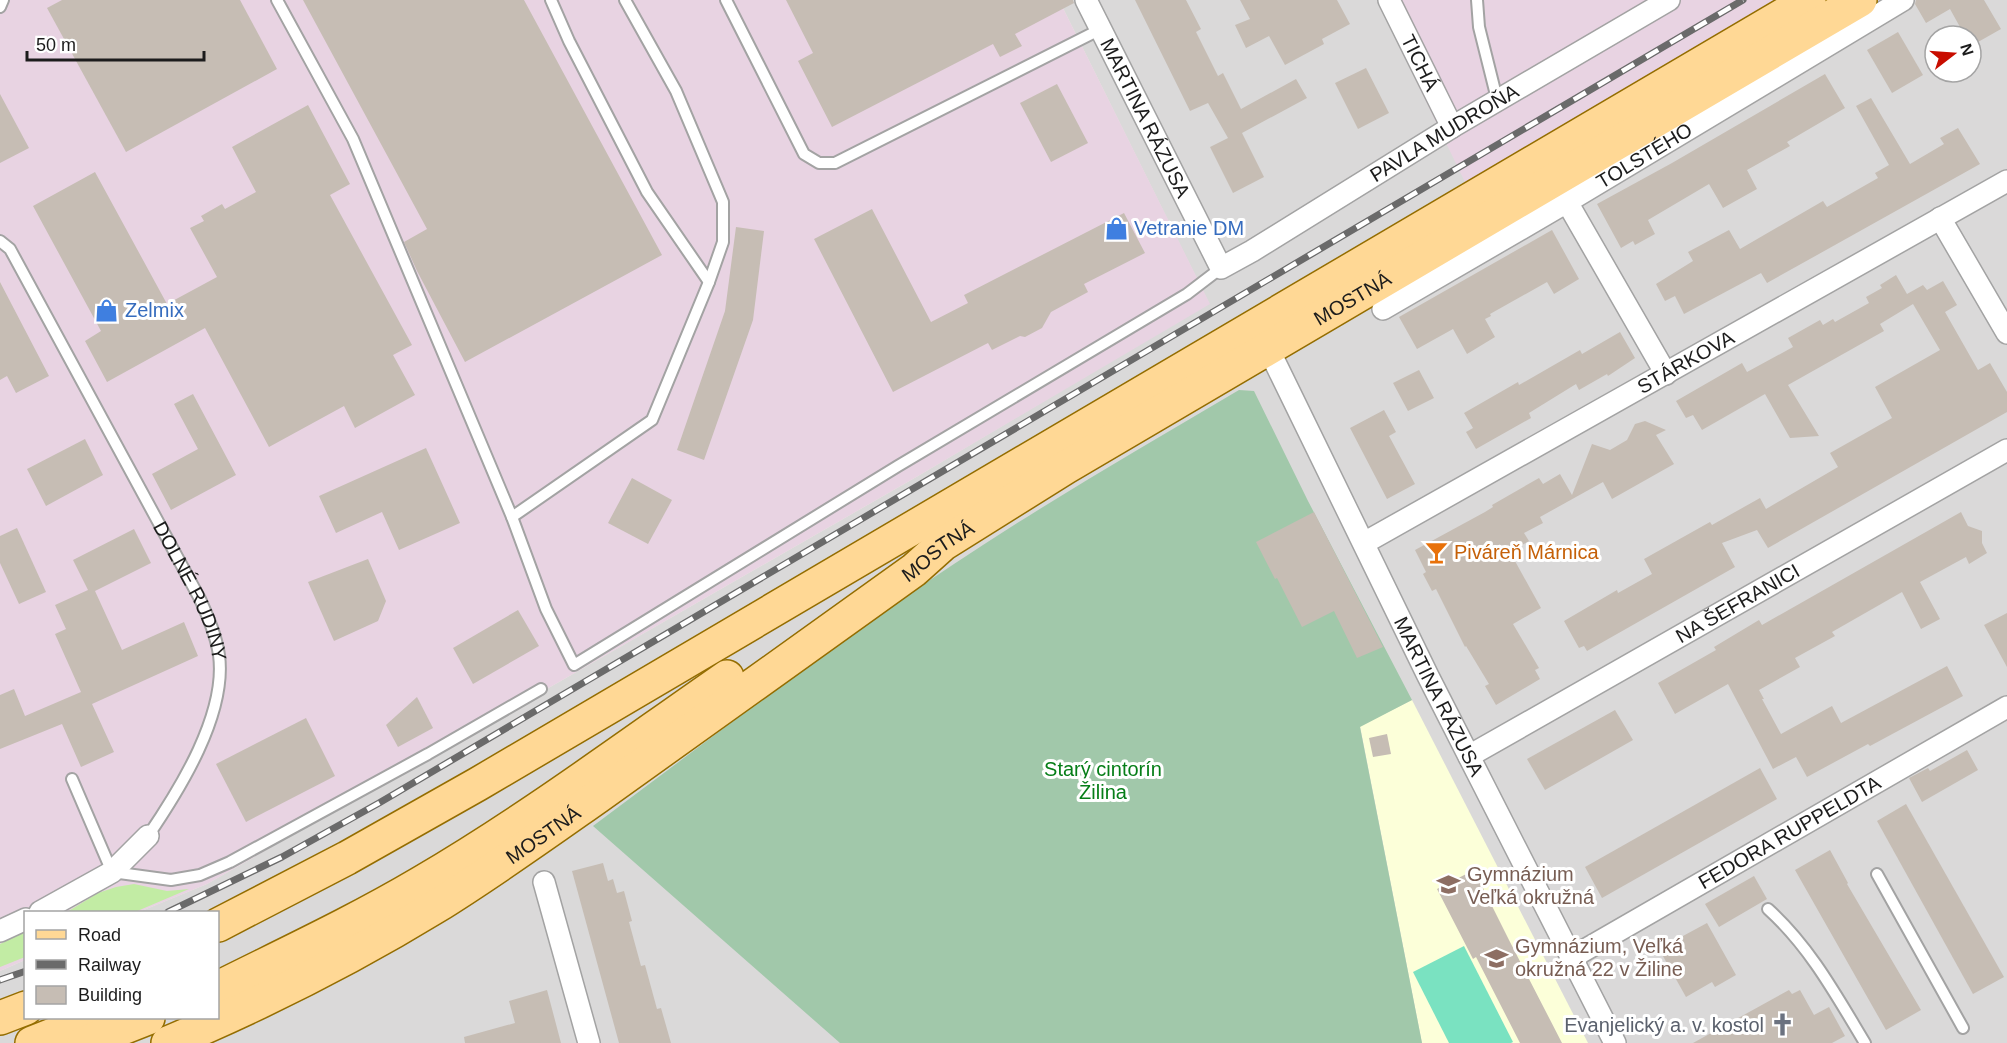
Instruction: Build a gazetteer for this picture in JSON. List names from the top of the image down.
{
  "streets": {
    "main road": ["MOSTNÁ"],
    "street": [
      "TICHÁ",
      "MARTINA RÁZUSA",
      "PAVLA MUDROŇA",
      "TOLSTÉHO",
      "STÁRKOVA",
      "DOLNÉ RUDINY",
      "NA ŠEFRANICI",
      "FEDORA RUPPELDTA"
    ]
  },
  "crossings": [
    ["TICHÁ", "PAVLA MUDROŇA"],
    ["MARTINA RÁZUSA", "PAVLA MUDROŇA"],
    ["MARTINA RÁZUSA", "MOSTNÁ"],
    ["MARTINA RÁZUSA", "STÁRKOVA"],
    ["MARTINA RÁZUSA", "NA ŠEFRANICI"],
    ["MARTINA RÁZUSA", "FEDORA RUPPELDTA"]
  ],
  "parks": ["Starý cintorín Žilina"],
  "places": {
    "shop": ["Vetranie DM", "Zelmix"],
    "bar": ["Piváreň Márnica"],
    "school or university": ["Gymnázium Veľká okružná", "Gymnázium, Veľká okružná 22 v Žiline"],
    "church": ["Evanjelický a. v. kostol"]
  },
  "legend": ["Road", "Railway", "Building"],
  "scale_bar": "50 m",
  "north": "right"
}
